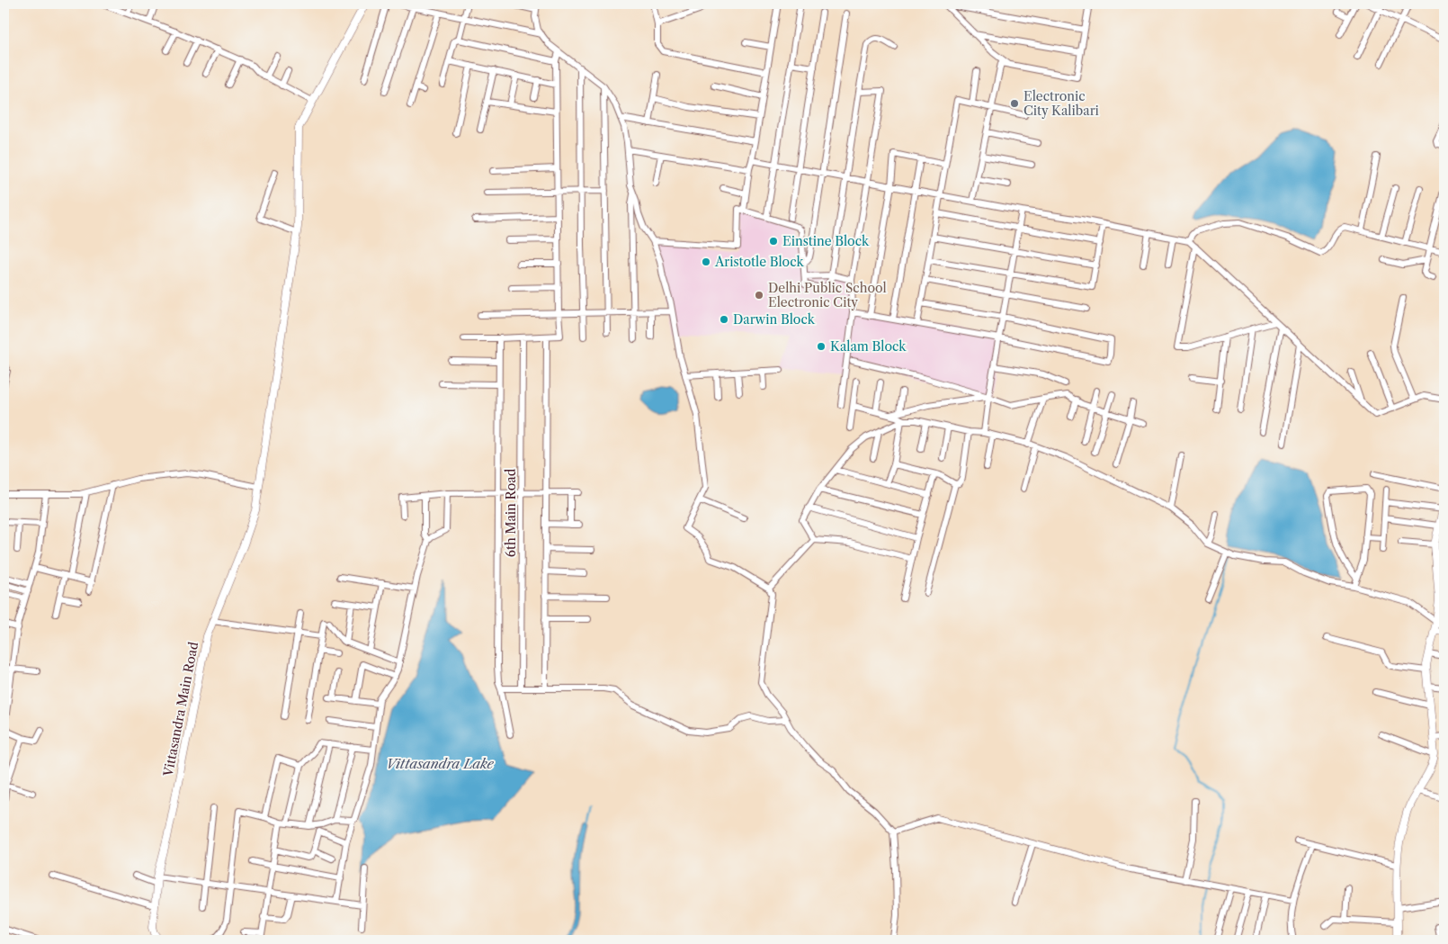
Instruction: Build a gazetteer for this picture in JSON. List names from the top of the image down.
{
  "streets": {
    "street": ["6th Main Road", "Vittasandra Main Road"]
  },
  "water": ["Vittasandra Lake"],
  "places": [
    "Electronic City Kalibari",
    "Einstine Block",
    "Aristotle Block",
    "Delhi Public School Electronic City",
    "Darwin Block",
    "Kalam Block"
  ]
}
